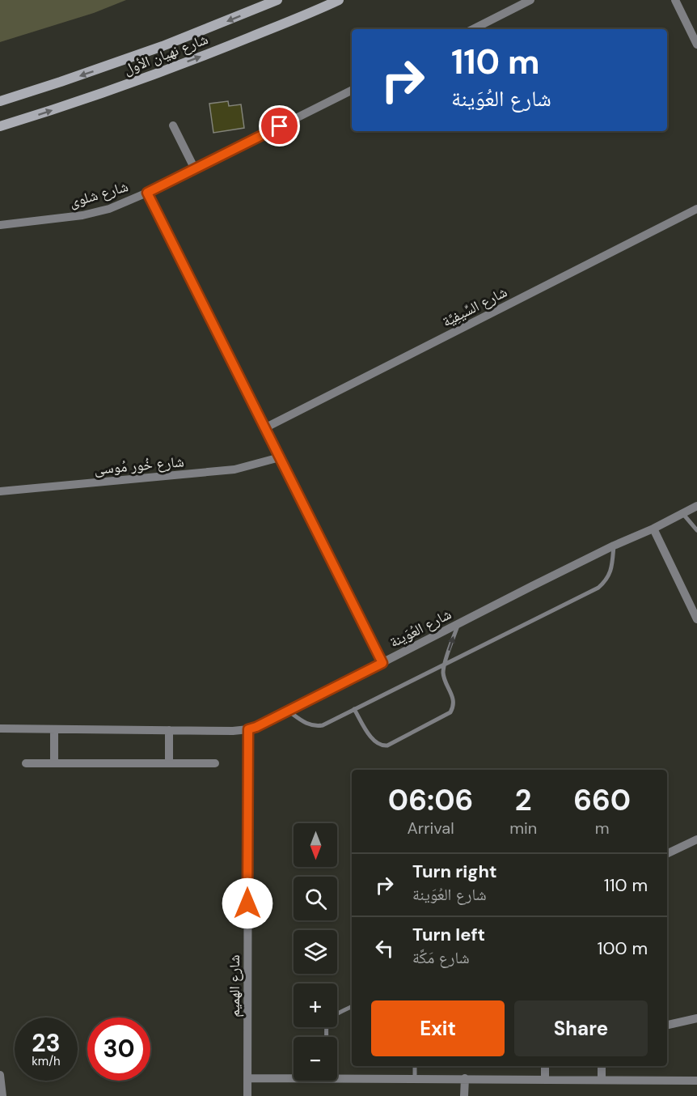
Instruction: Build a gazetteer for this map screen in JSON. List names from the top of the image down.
{
  "streets": {
    "main road": ["شارع نهيان الأول"],
    "street": [
      "شارع شلوى",
      "شارع السِّيفِيَّة",
      "شارع خُور مُوسى",
      "شارع العُوَينة",
      "شارع الهميم"
    ]
  },
  "crossings": [
    ["شارع العُوَينة", "شارع الهميم"]
  ],
  "north": "bottom",
  "page": {
    "turn": ["110 m", "شارع العُوَينة"],
    "eta": [
      "06:06",
      "Arrival",
      "2",
      "min",
      "660",
      "m"
    ],
    "map_buttons": ["+", "−"],
    "list": [
      {
        "name": "Turn right",
        "note": "شارع العُوَينة",
        "value": "110 m"
      },
      {
        "name": "Turn left",
        "note": "شارع مَكَّة",
        "value": "100 m"
      }
    ],
    "buttons": ["Exit", "Share"],
    "speed": "23 km/h",
    "limit": "30"
  }
}
